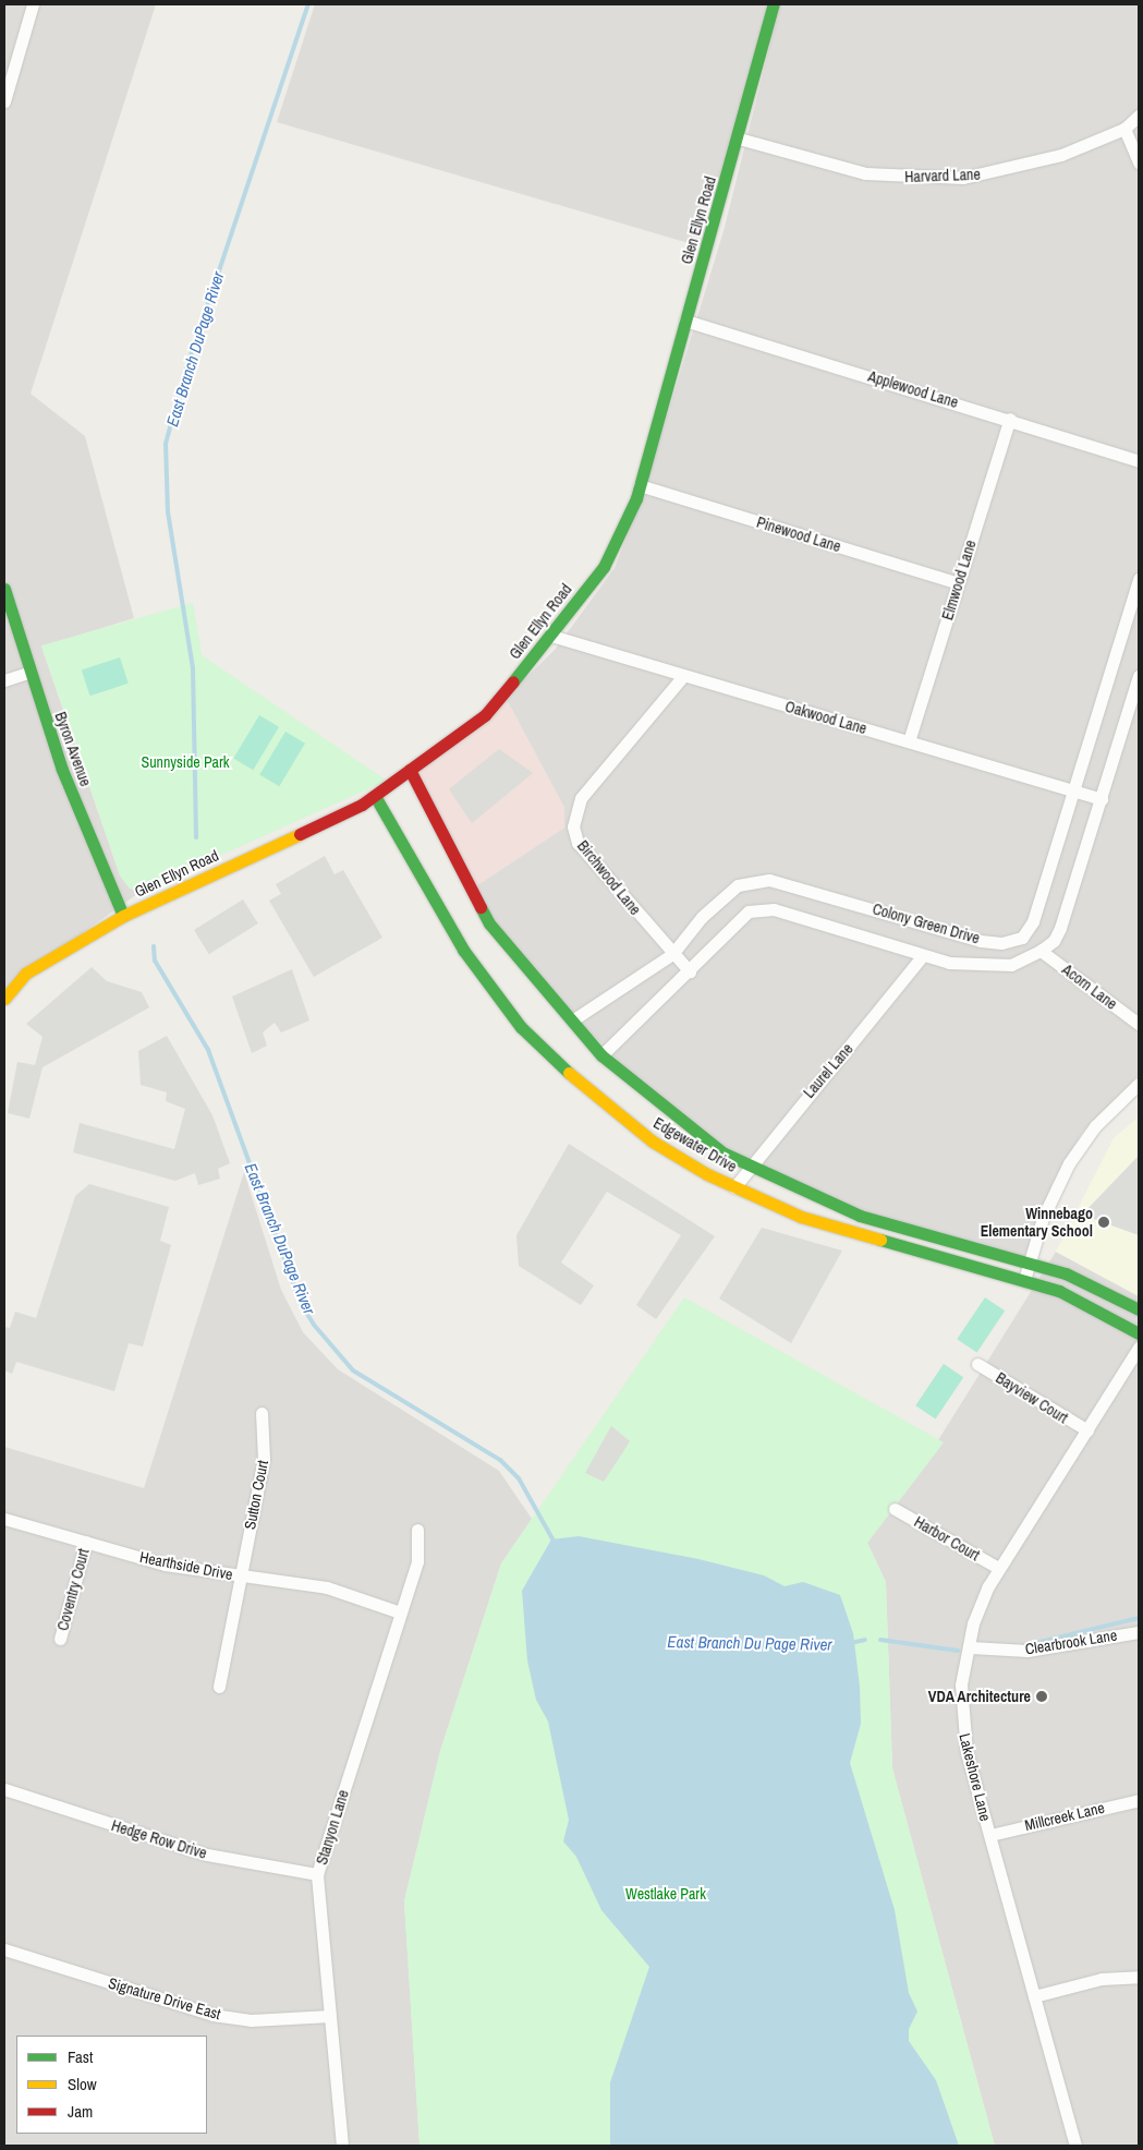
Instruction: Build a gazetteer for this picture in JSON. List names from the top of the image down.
{
  "streets": {
    "street": [
      "Harvard Lane",
      "Glen Ellyn Road",
      "Applewood Lane",
      "Pinewood Lane",
      "Elmwood Lane",
      "Oakwood Lane",
      "Byron Avenue",
      "Birchwood Lane",
      "Colony Green Drive",
      "Acorn Lane",
      "Laurel Lane",
      "Edgewater Drive",
      "Bayview Court",
      "Sutton Court",
      "Harbor Court",
      "Hearthside Drive",
      "Coventry Court",
      "Clearbrook Lane",
      "Lakeshore Lane",
      "Millcreek Lane",
      "Stanyon Lane",
      "Hedge Row Drive",
      "Signature Drive East"
    ]
  },
  "crossings": [
    ["Harvard Lane", "Glen Ellyn Road"],
    ["Glen Ellyn Road", "Applewood Lane"],
    ["Glen Ellyn Road", "Pinewood Lane"],
    ["Glen Ellyn Road", "Oakwood Lane"],
    ["Glen Ellyn Road", "Byron Avenue"],
    ["Glen Ellyn Road", "Edgewater Drive"],
    ["Applewood Lane", "Elmwood Lane"],
    ["Pinewood Lane", "Elmwood Lane"],
    ["Elmwood Lane", "Oakwood Lane"],
    ["Oakwood Lane", "Birchwood Lane"],
    ["Oakwood Lane", "Colony Green Drive"],
    ["Birchwood Lane", "Colony Green Drive"],
    ["Colony Green Drive", "Acorn Lane"],
    ["Colony Green Drive", "Laurel Lane"],
    ["Colony Green Drive", "Edgewater Drive"],
    ["Laurel Lane", "Edgewater Drive"],
    ["Bayview Court", "Lakeshore Lane"],
    ["Sutton Court", "Hearthside Drive"],
    ["Harbor Court", "Lakeshore Lane"],
    ["Hearthside Drive", "Coventry Court"],
    ["Hearthside Drive", "Stanyon Lane"],
    ["Clearbrook Lane", "Lakeshore Lane"],
    ["Lakeshore Lane", "Millcreek Lane"],
    ["Stanyon Lane", "Hedge Row Drive"],
    ["Stanyon Lane", "Signature Drive East"]
  ],
  "water": ["East Branch DuPage River", "East Branch Du Page River"],
  "parks": ["Sunnyside Park", "Westlake Park"],
  "places": ["Winnebago Elementary School", "VDA Architecture"],
  "legend": ["Fast", "Slow", "Jam"]
}
